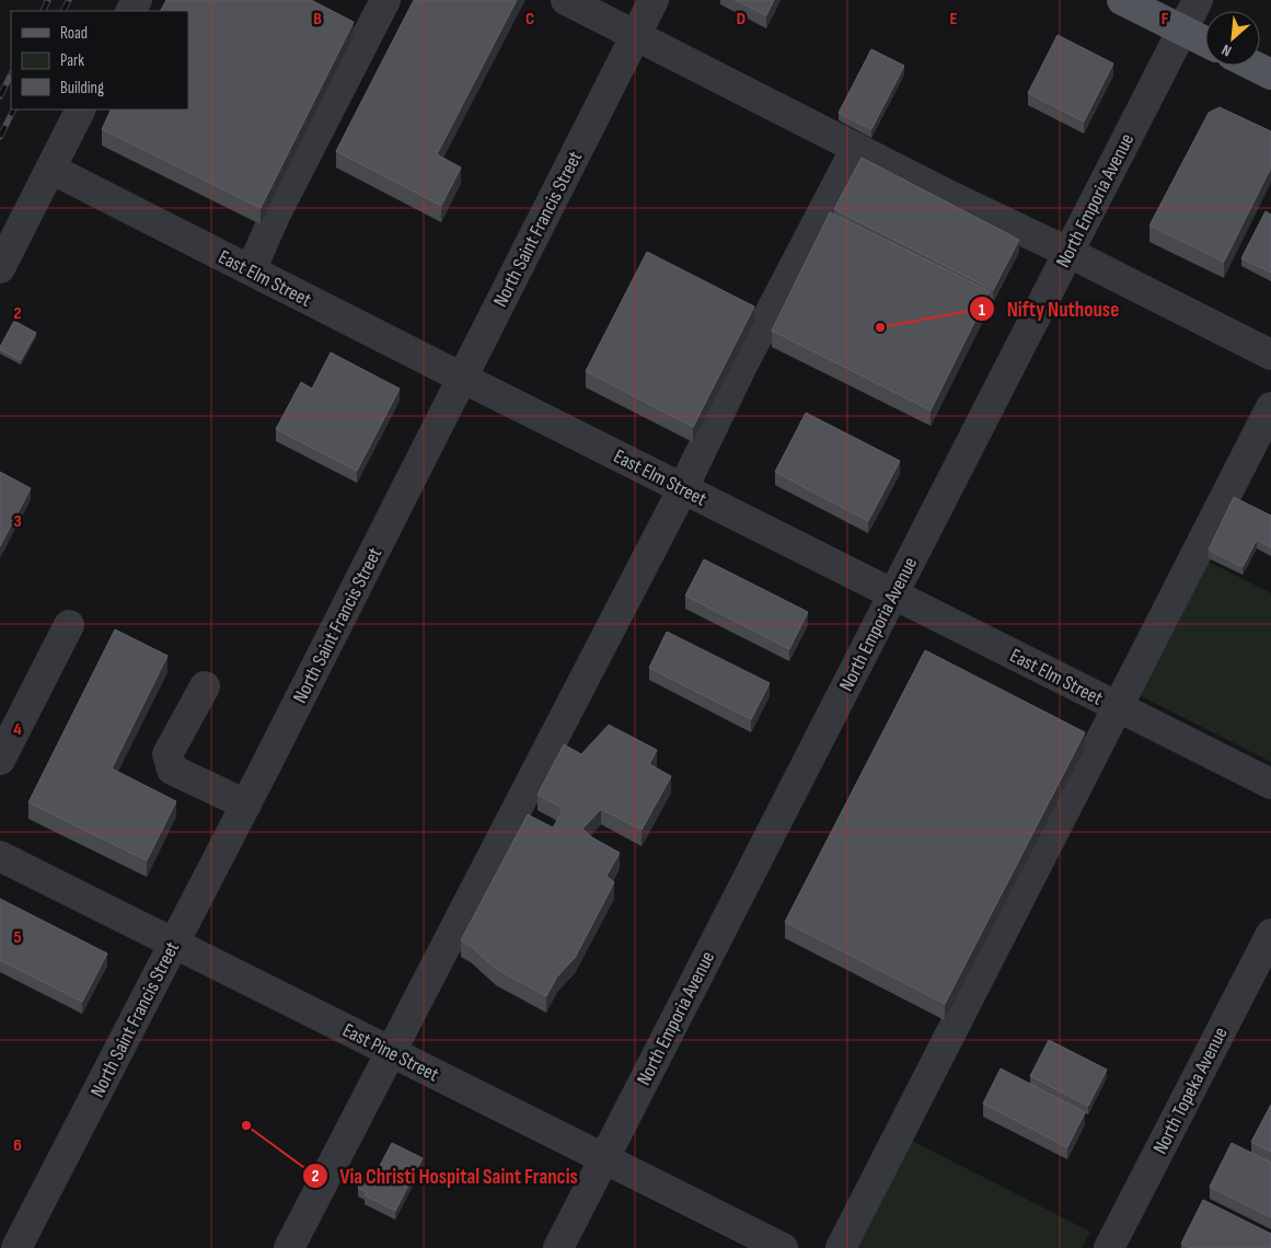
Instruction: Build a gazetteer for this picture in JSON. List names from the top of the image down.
{
  "streets": {
    "street": [
      "North Emporia Avenue",
      "North Saint Francis Street",
      "East Elm Street",
      "East Pine Street",
      "North Topeka Avenue"
    ]
  },
  "crossings": [
    ["North Emporia Avenue", "East Elm Street"],
    ["North Emporia Avenue", "East Pine Street"],
    ["North Saint Francis Street", "East Elm Street"],
    ["North Saint Francis Street", "East Pine Street"]
  ],
  "places": ["Nifty Nuthouse", "Via Christi Hospital Saint Francis"],
  "legend": ["Road", "Park", "Building"],
  "north": "bottom left",
  "grid": {
    "columns": [
      "B",
      "C",
      "D",
      "E",
      "F"
    ],
    "rows": [
      "2",
      "3",
      "4",
      "5",
      "6"
    ]
  }
}
